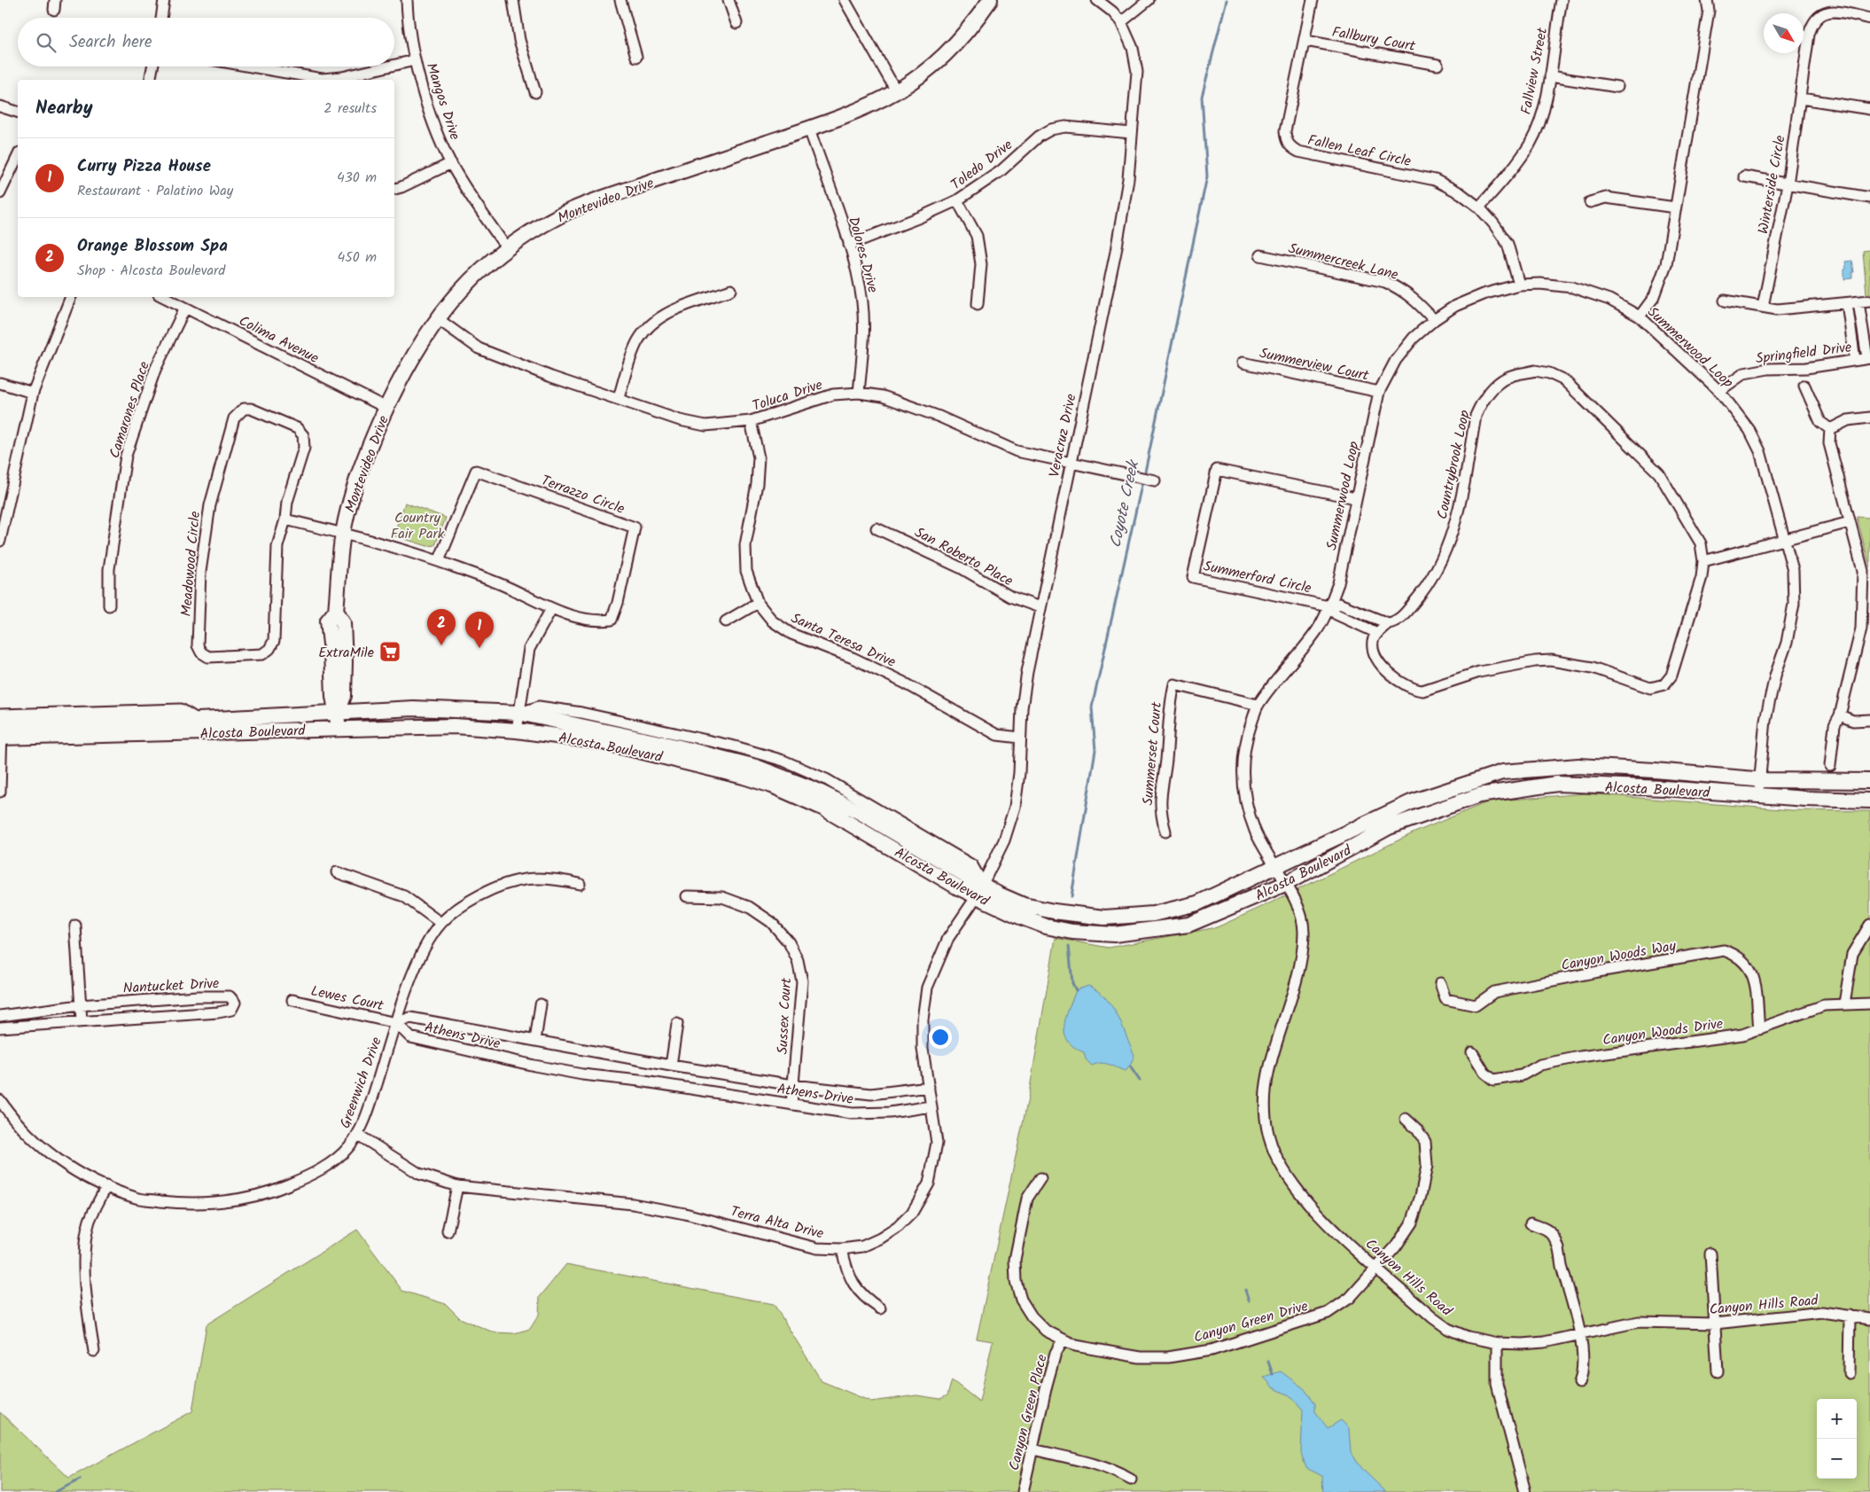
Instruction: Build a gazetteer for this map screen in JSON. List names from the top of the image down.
{
  "streets": {
    "main road": ["Montevideo Drive", "Alcosta Boulevard"],
    "street": [
      "Fallbury Court",
      "Fallview Street",
      "Mangos Drive",
      "Fallen Leaf Circle",
      "Toledo Drive",
      "Winterside Circle",
      "Dolores Drive",
      "Summercreek Lane",
      "Colima Avenue",
      "Summerwood Loop",
      "Springfield Drive",
      "Summerview Court",
      "Toluca Drive",
      "Camarones Place",
      "Veracruz Drive",
      "Countrybrook Loop",
      "Terrazzo Circle",
      "San Roberto Place",
      "Meadowood Circle",
      "Summerford Circle",
      "Santa Teresa Drive",
      "Summerset Court",
      "Canyon Woods Way",
      "Nantucket Drive",
      "Lewes Court",
      "Sussex Court",
      "Canyon Woods Drive",
      "Athens Drive",
      "Greenwich Drive",
      "Terra Alta Drive",
      "Canyon Hills Road",
      "Canyon Green Drive",
      "Canyon Green Place"
    ]
  },
  "crossings": [
    ["Fallbury Court", "Fallen Leaf Circle"],
    ["Fallview Street", "Fallen Leaf Circle"],
    ["Mangos Drive", "Montevideo Drive"],
    ["Fallen Leaf Circle", "Summerwood Loop"],
    ["Toledo Drive", "Dolores Drive"],
    ["Toledo Drive", "Veracruz Drive"],
    ["Montevideo Drive", "Dolores Drive"],
    ["Montevideo Drive", "Colima Avenue"],
    ["Montevideo Drive", "Toluca Drive"],
    ["Montevideo Drive", "Terrazzo Circle"],
    ["Montevideo Drive", "Alcosta Boulevard"],
    ["Dolores Drive", "Toluca Drive"],
    ["Summercreek Lane", "Summerwood Loop"],
    ["Colima Avenue", "Camarones Place"],
    ["Summerwood Loop", "Springfield Drive"],
    ["Summerwood Loop", "Summerview Court"],
    ["Summerwood Loop", "Summerford Circle"],
    ["Summerwood Loop", "Alcosta Boulevard"],
    ["Summerwood Loop", "Summerset Court"],
    ["Summerwood Loop", "Canyon Hills Road"],
    ["Toluca Drive", "Veracruz Drive"],
    ["Toluca Drive", "Santa Teresa Drive"],
    ["Veracruz Drive", "San Roberto Place"],
    ["Veracruz Drive", "Santa Teresa Drive"],
    ["Veracruz Drive", "Alcosta Boulevard"],
    ["Veracruz Drive", "Terra Alta Drive"],
    ["Alcosta Boulevard", "Terra Alta Drive"],
    ["Alcosta Boulevard", "Canyon Hills Road"],
    ["Canyon Woods Way", "Canyon Woods Drive"],
    ["Lewes Court", "Athens Drive"],
    ["Lewes Court", "Greenwich Drive"],
    ["Sussex Court", "Athens Drive"],
    ["Athens Drive", "Greenwich Drive"],
    ["Athens Drive", "Terra Alta Drive"],
    ["Greenwich Drive", "Terra Alta Drive"],
    ["Canyon Hills Road", "Canyon Green Drive"],
    ["Canyon Green Drive", "Canyon Green Place"]
  ],
  "water": ["Coyote Creek"],
  "parks": ["Country Fair Park"],
  "places": {
    "supermarket": ["ExtraMile"]
  },
  "north": "bottom right",
  "page": {
    "search": "Search here",
    "heading": ["Nearby", "2 results"],
    "list": [
      {
        "mark": "1",
        "name": "Curry Pizza House",
        "note": "Restaurant · Palatino Way",
        "value": "430 m"
      },
      {
        "mark": "2",
        "name": "Orange Blossom Spa",
        "note": "Shop · Alcosta Boulevard",
        "value": "450 m"
      }
    ],
    "pins": ["2", "1"],
    "map_buttons": ["+", "−"]
  }
}
